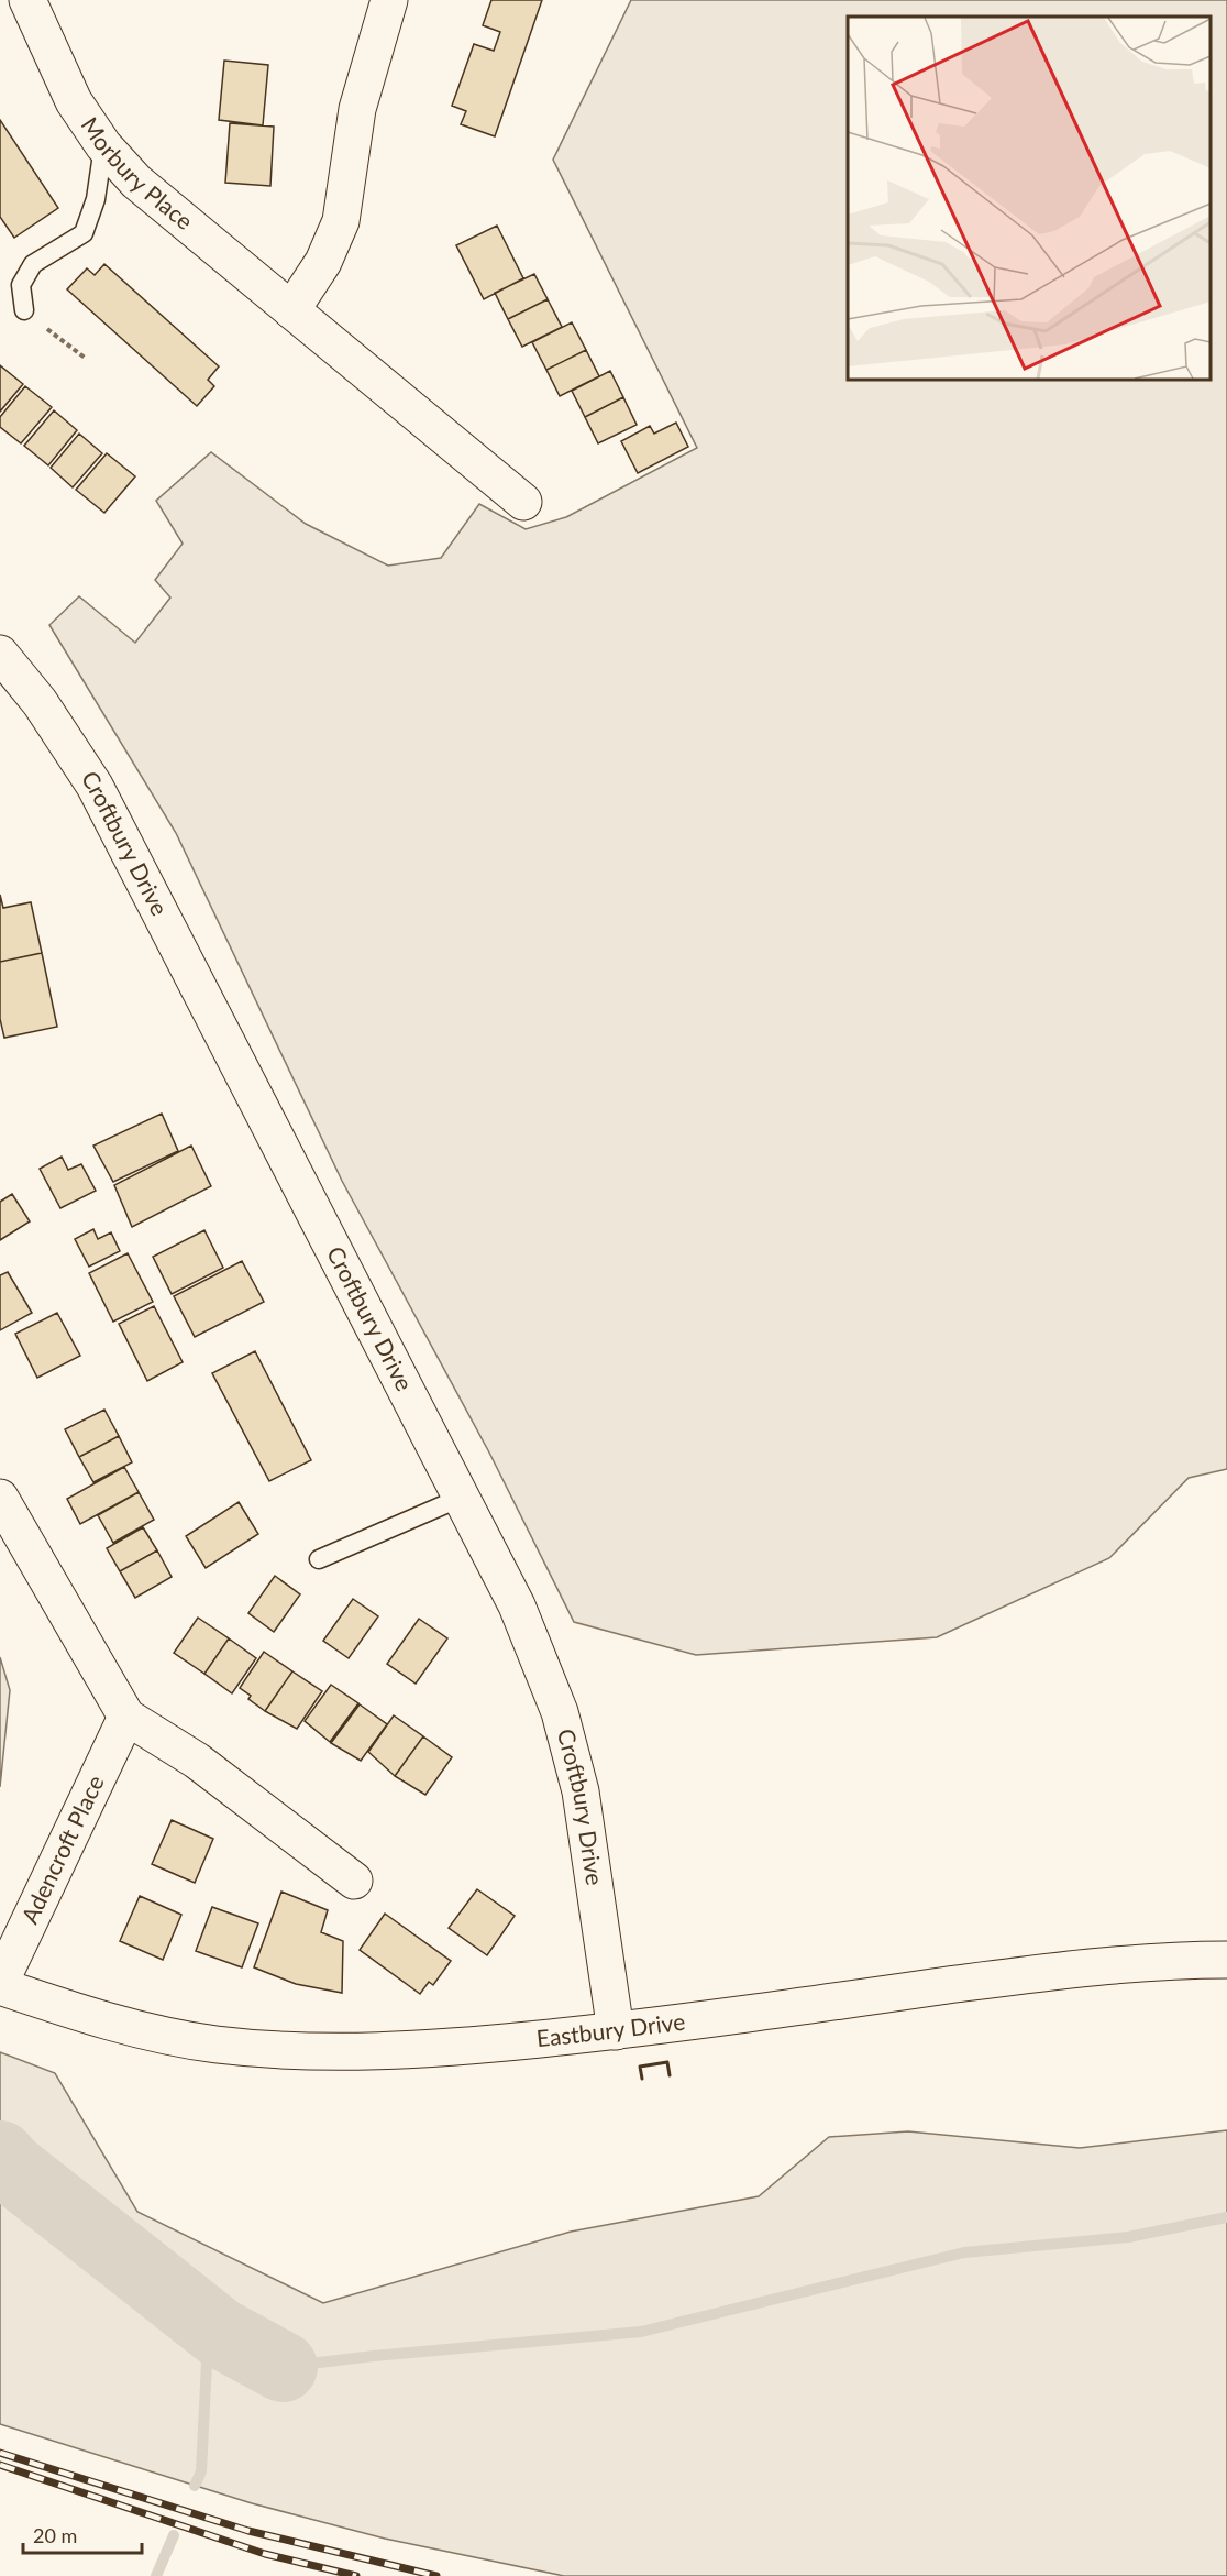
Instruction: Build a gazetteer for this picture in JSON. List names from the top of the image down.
{
  "streets": {
    "street": [
      "Morbury Place",
      "Croftbury Drive",
      "Adencroft Place",
      "Eastbury Drive"
    ]
  },
  "crossings": [
    ["Croftbury Drive", "Eastbury Drive"],
    ["Adencroft Place", "Eastbury Drive"]
  ],
  "scale_bar": "20 m"
}
